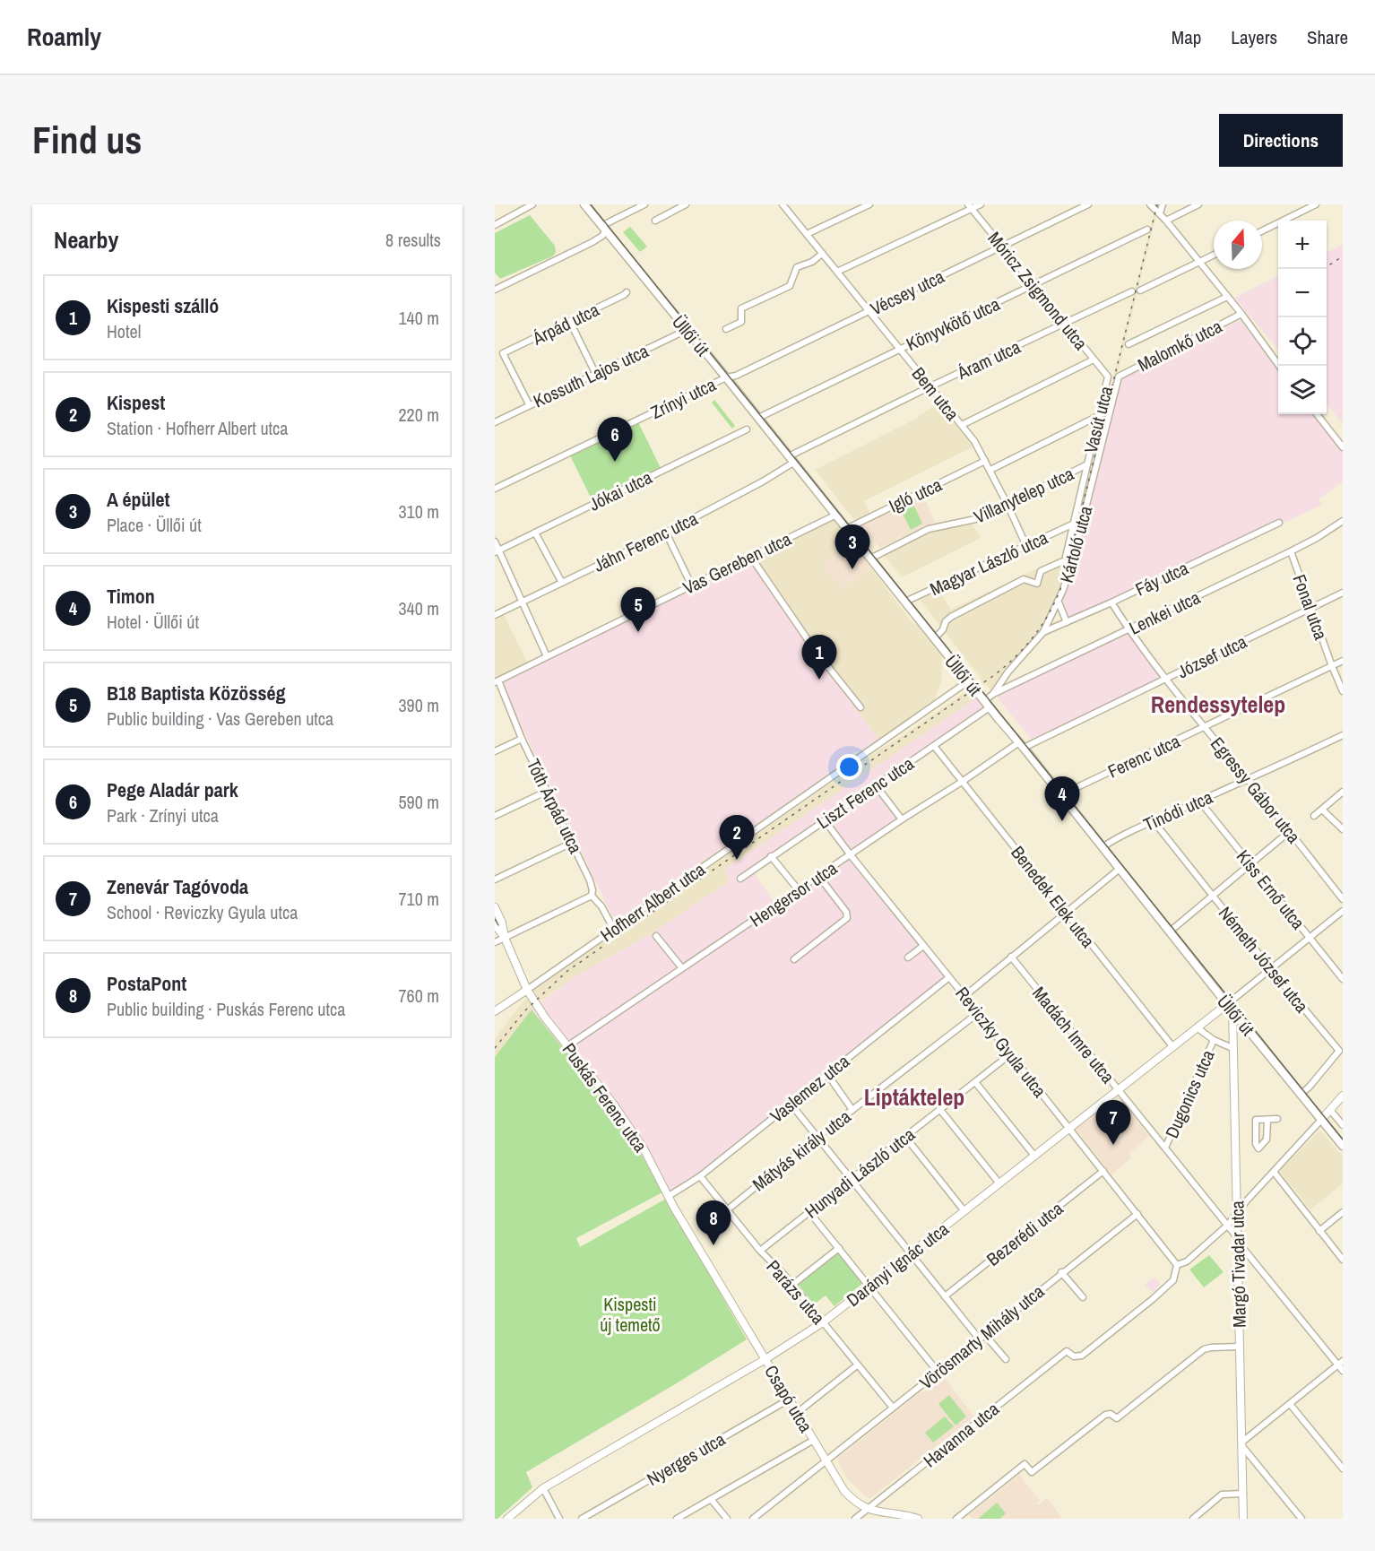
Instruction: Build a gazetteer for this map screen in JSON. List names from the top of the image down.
{
  "streets": {
    "main road": ["Üllői út"],
    "street": [
      "Móricz Zsigmond utca",
      "Vécsey utca",
      "Árpád utca",
      "Könyvkötő utca",
      "Malomkő utca",
      "Áram utca",
      "Kossuth Lajos utca",
      "Bem utca",
      "Zrínyi utca",
      "Vasút utca",
      "Jókai utca",
      "Igló utca",
      "Villanytelep utca",
      "Jáhn Ferenc utca",
      "Kártoló utca",
      "Vas Gereben utca",
      "Magyar László utca",
      "Fáy utca",
      "Fonal utca",
      "Lenkei utca",
      "József utca",
      "Ferenc utca",
      "Egressy Gábor utca",
      "Liszt Ferenc utca",
      "Tóth Árpád utca",
      "Tinódi utca",
      "Kiss Ernő utca",
      "Hengersor utca",
      "Benedek Elek utca",
      "Hofherr Albert utca",
      "Németh József utca",
      "Madách Imre utca",
      "Reviczky Gyula utca",
      "Vaslemez utca",
      "Dugonics utca",
      "Puskás Ferenc utca",
      "Mátyás király utca",
      "Hunyadi László utca",
      "Bezerédi utca",
      "Darányi Ignác utca",
      "Margó Tivadar utca",
      "Parázs utca",
      "Vörösmarty Mihály utca",
      "Csapó utca",
      "Havanna utca",
      "Nyerges utca"
    ]
  },
  "crossings": [
    ["Móricz Zsigmond utca", "Vécsey utca"],
    ["Móricz Zsigmond utca", "Könyvkötő utca"],
    ["Móricz Zsigmond utca", "Áram utca"],
    ["Móricz Zsigmond utca", "Vasút utca"],
    ["Vécsey utca", "Üllői út"],
    ["Vécsey utca", "Bem utca"],
    ["Vécsey utca", "Zrínyi utca"],
    ["Árpád utca", "Kossuth Lajos utca"],
    ["Könyvkötő utca", "Üllői út"],
    ["Könyvkötő utca", "Bem utca"],
    ["Üllői út", "Áram utca"],
    ["Üllői út", "Kossuth Lajos utca"],
    ["Üllői út", "Zrínyi utca"],
    ["Üllői út", "Vasút utca"],
    ["Üllői út", "Igló utca"],
    ["Üllői út", "Villanytelep utca"],
    ["Üllői út", "Jáhn Ferenc utca"],
    ["Üllői út", "Vas Gereben utca"],
    ["Üllői út", "Magyar László utca"],
    ["Üllői út", "Lenkei utca"],
    ["Üllői út", "József utca"],
    ["Üllői út", "Ferenc utca"],
    ["Üllői út", "Liszt Ferenc utca"],
    ["Üllői út", "Tinódi utca"],
    ["Üllői út", "Hengersor utca"],
    ["Üllői út", "Hofherr Albert utca"],
    ["Üllői út", "Németh József utca"],
    ["Üllői út", "Darányi Ignác utca"],
    ["Üllői út", "Margó Tivadar utca"],
    ["Malomkő utca", "Kártoló utca"],
    ["Áram utca", "Bem utca"],
    ["Áram utca", "Jáhn Ferenc utca"],
    ["Bem utca", "Igló utca"],
    ["Bem utca", "Villanytelep utca"],
    ["Bem utca", "Magyar László utca"],
    ["Vasút utca", "Villanytelep utca"],
    ["Vasút utca", "Magyar László utca"],
    ["Kártoló utca", "Fáy utca"],
    ["Kártoló utca", "Lenkei utca"],
    ["Vas Gereben utca", "Tóth Árpád utca"],
    ["Fáy utca", "Egressy Gábor utca"],
    ["Fonal utca", "Lenkei utca"],
    ["Fonal utca", "József utca"],
    ["Fonal utca", "Ferenc utca"],
    ["Lenkei utca", "Egressy Gábor utca"],
    ["Lenkei utca", "Liszt Ferenc utca"],
    ["József utca", "Egressy Gábor utca"],
    ["József utca", "Hengersor utca"],
    ["Ferenc utca", "Egressy Gábor utca"],
    ["Egressy Gábor utca", "Tinódi utca"],
    ["Liszt Ferenc utca", "Benedek Elek utca"],
    ["Liszt Ferenc utca", "Reviczky Gyula utca"],
    ["Tóth Árpád utca", "Hofherr Albert utca"],
    ["Tinódi utca", "Kiss Ernő utca"],
    ["Tinódi utca", "Németh József utca"],
    ["Hengersor utca", "Benedek Elek utca"],
    ["Hengersor utca", "Reviczky Gyula utca"],
    ["Hengersor utca", "Puskás Ferenc utca"],
    ["Benedek Elek utca", "Darányi Ignác utca"],
    ["Hofherr Albert utca", "Puskás Ferenc utca"],
    ["Madách Imre utca", "Dugonics utca"],
    ["Madách Imre utca", "Darányi Ignác utca"],
    ["Madách Imre utca", "Margó Tivadar utca"],
    ["Reviczky Gyula utca", "Vaslemez utca"],
    ["Reviczky Gyula utca", "Mátyás király utca"],
    ["Reviczky Gyula utca", "Hunyadi László utca"],
    ["Reviczky Gyula utca", "Bezerédi utca"],
    ["Reviczky Gyula utca", "Darányi Ignác utca"],
    ["Reviczky Gyula utca", "Vörösmarty Mihály utca"],
    ["Reviczky Gyula utca", "Havanna utca"],
    ["Vaslemez utca", "Puskás Ferenc utca"],
    ["Vaslemez utca", "Parázs utca"],
    ["Puskás Ferenc utca", "Csapó utca"],
    ["Mátyás király utca", "Parázs utca"],
    ["Hunyadi László utca", "Parázs utca"],
    ["Darányi Ignác utca", "Margó Tivadar utca"],
    ["Darányi Ignác utca", "Parázs utca"],
    ["Darányi Ignác utca", "Csapó utca"],
    ["Parázs utca", "Vörösmarty Mihály utca"],
    ["Vörösmarty Mihály utca", "Csapó utca"],
    ["Csapó utca", "Havanna utca"],
    ["Csapó utca", "Nyerges utca"]
  ],
  "districts": ["Rendessytelep", "Liptáktelep"],
  "parks": ["Kispesti új temető"],
  "north": "top",
  "page": {
    "header": "Roamly",
    "nav": ["Map", "Layers", "Share"],
    "buttons": "Directions",
    "title": "Find us",
    "heading": ["Nearby", "8 results"],
    "map_buttons": ["+", "−"],
    "list": [
      {
        "mark": "1",
        "name": "Kispesti szálló",
        "note": "Hotel",
        "value": "140 m"
      },
      {
        "mark": "2",
        "name": "Kispest",
        "note": "Station · Hofherr Albert utca",
        "value": "220 m"
      },
      {
        "mark": "3",
        "name": "A épület",
        "note": "Place · Üllői út",
        "value": "310 m"
      },
      {
        "mark": "4",
        "name": "Timon",
        "note": "Hotel · Üllői út",
        "value": "340 m"
      },
      {
        "mark": "5",
        "name": "B18 Baptista Közösség",
        "note": "Public building · Vas Gereben utca",
        "value": "390 m"
      },
      {
        "mark": "6",
        "name": "Pege Aladár park",
        "note": "Park · Zrínyi utca",
        "value": "590 m"
      },
      {
        "mark": "7",
        "name": "Zenevár Tagóvoda",
        "note": "School · Reviczky Gyula utca",
        "value": "710 m"
      },
      {
        "mark": "8",
        "name": "PostaPont",
        "note": "Public building · Puskás Ferenc utca",
        "value": "760 m"
      }
    ],
    "pins": [
      "6",
      "3",
      "5",
      "1",
      "4",
      "2",
      "7",
      "8"
    ]
  }
}
